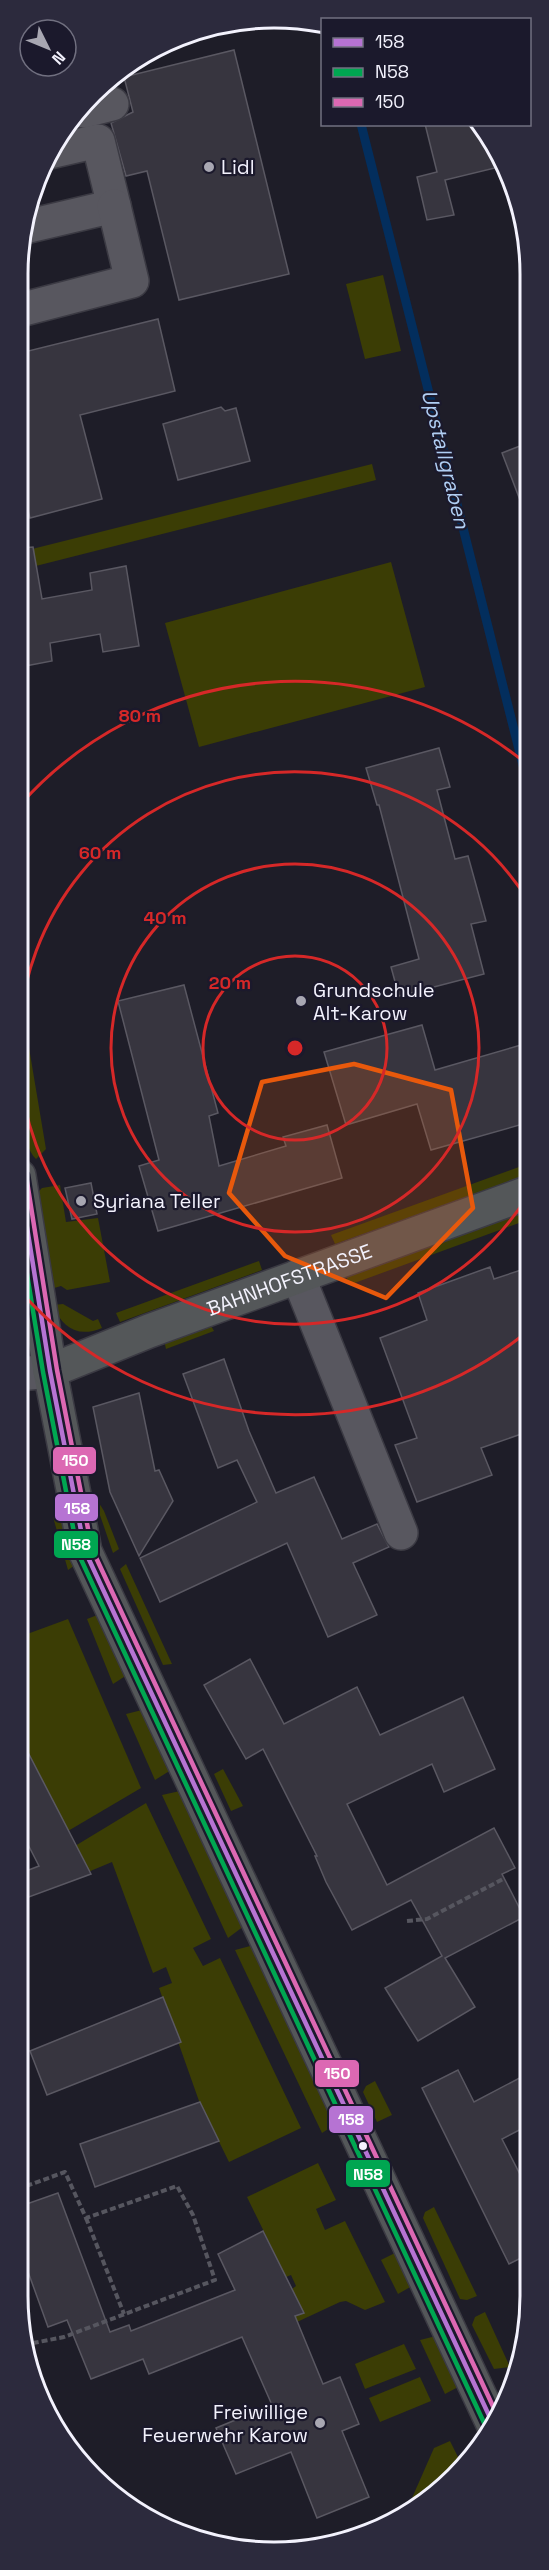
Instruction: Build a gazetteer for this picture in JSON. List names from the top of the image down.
{
  "streets": {
    "main road": ["BAHNHOFSTRASSE"]
  },
  "water": ["Upstallgraben"],
  "places": [
    "Lidl",
    "Grundschule Alt-Karow",
    "Syriana Teller",
    "Freiwillige Feuerwehr Karow"
  ],
  "lines": ["transit line 150", "transit line 158", "transit line N58"],
  "legend": ["158", "N58", "150"],
  "north": "bottom right",
  "rings": [
    "80 m",
    "60 m",
    "40 m",
    "20 m"
  ]
}
